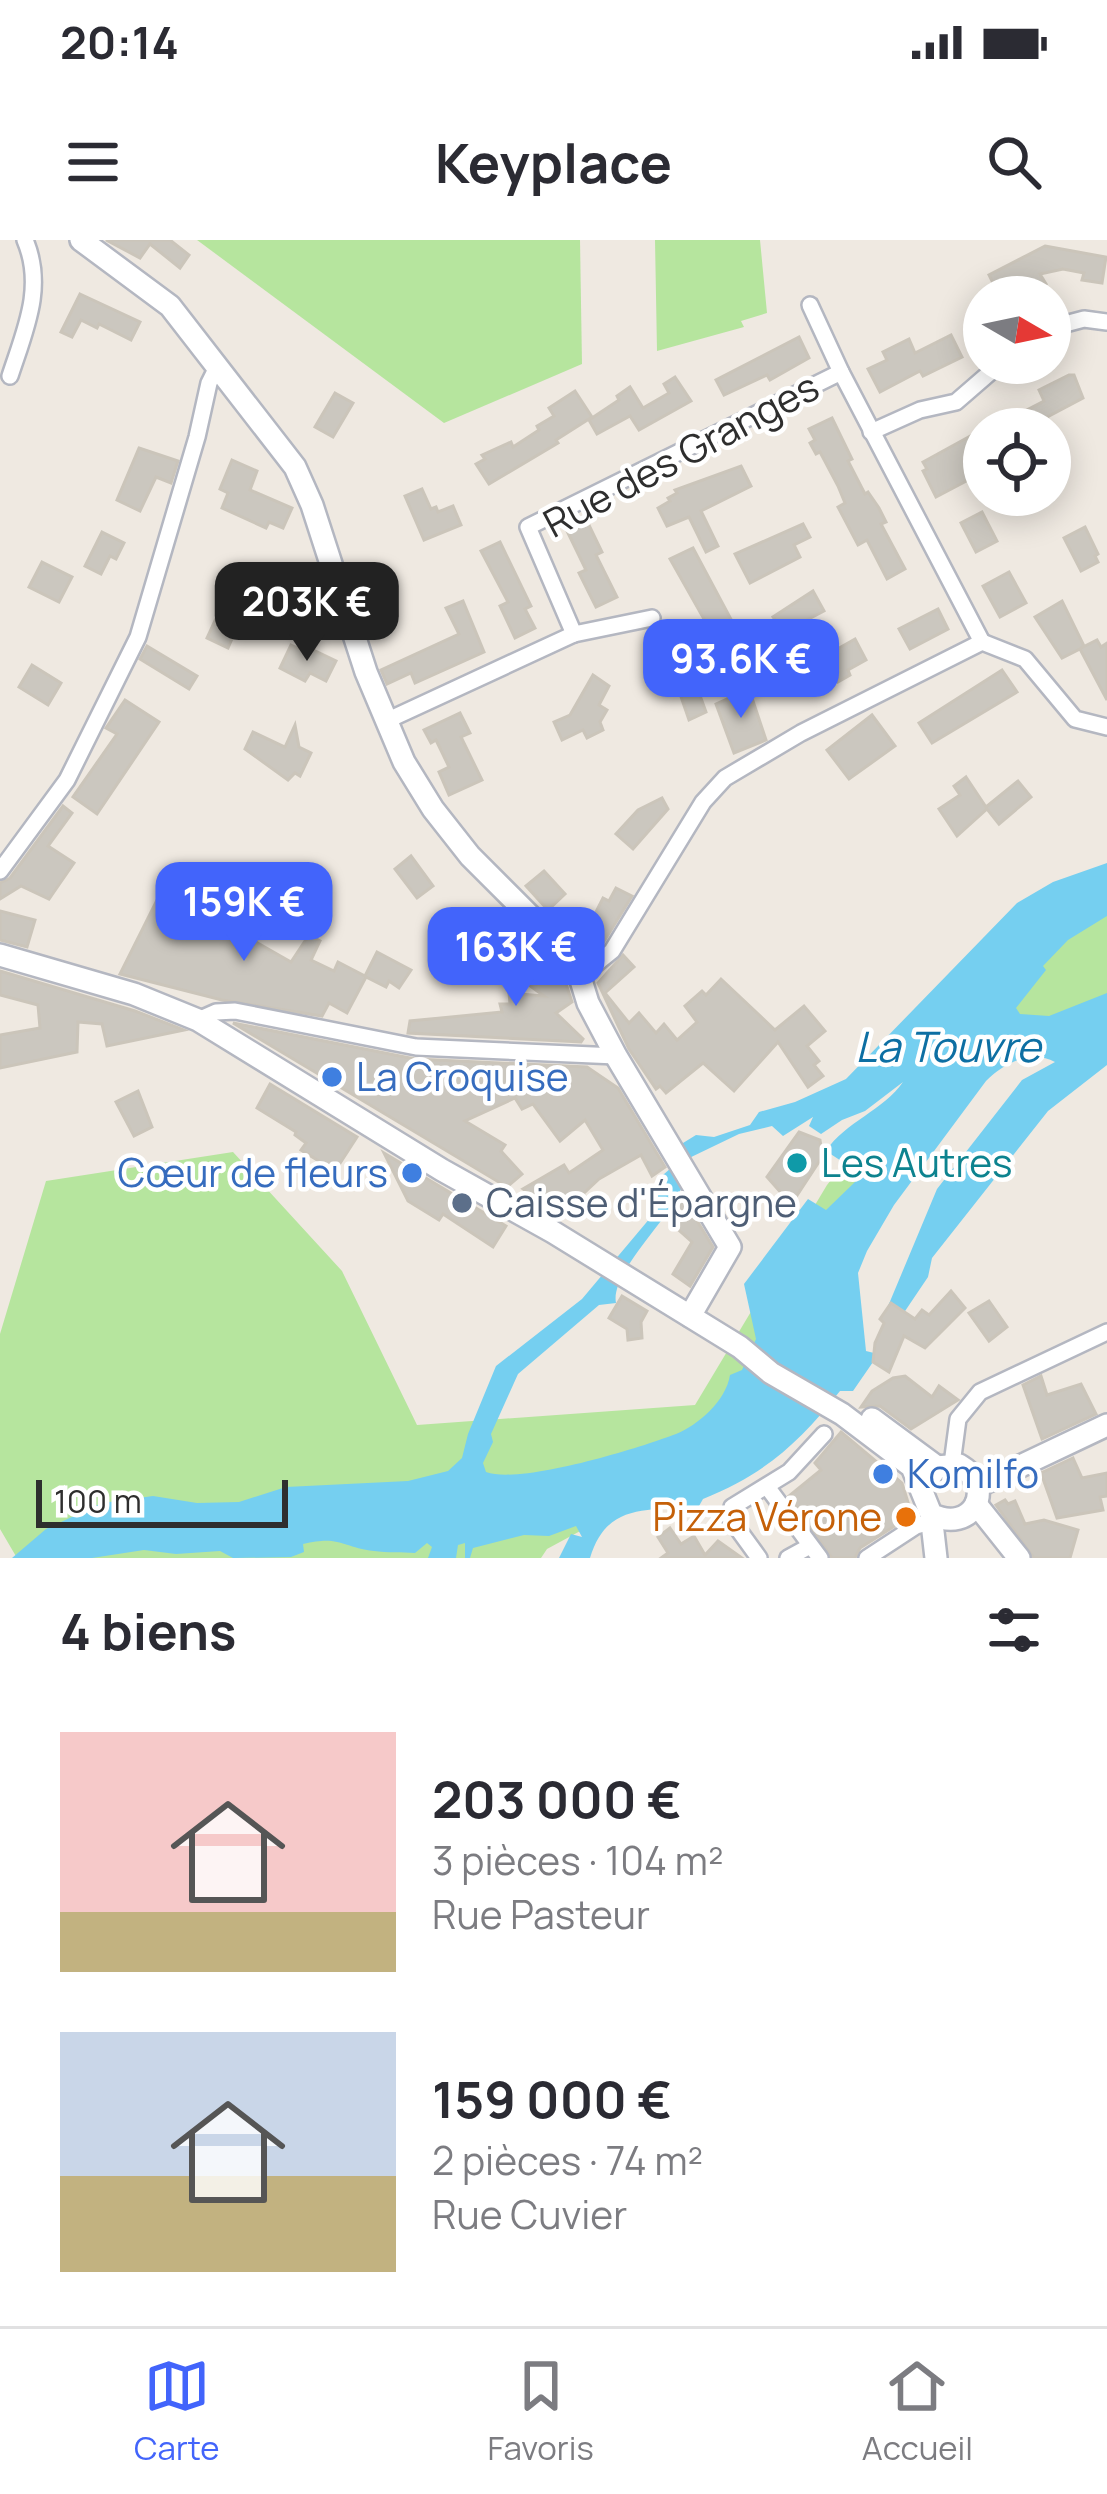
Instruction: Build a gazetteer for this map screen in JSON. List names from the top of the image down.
{
  "streets": {
    "street": ["Rue des Granges"]
  },
  "water": ["La Touvre"],
  "places": [
    "La Croquise",
    "Les Autres",
    "Cœur de fleurs",
    "Caisse d'Épargne",
    "Komilfo",
    "Pizza Vérone"
  ],
  "scale_bar": "100 m",
  "north": "right",
  "page": {
    "status": "20:14",
    "header": "Keyplace",
    "price": [
      "203K €",
      "93.6K €",
      "159K €",
      "163K €"
    ],
    "scale": "100 m",
    "heading": "4 biens",
    "list": [
      {
        "name": "203 000 €",
        "note": "3 pièces · 104 m² · Rue Pasteur"
      },
      {
        "name": "159 000 €",
        "note": "2 pièces · 74 m² · Rue Cuvier"
      }
    ],
    "tabs": ["Carte", "Favoris", "Accueil"]
  }
}
